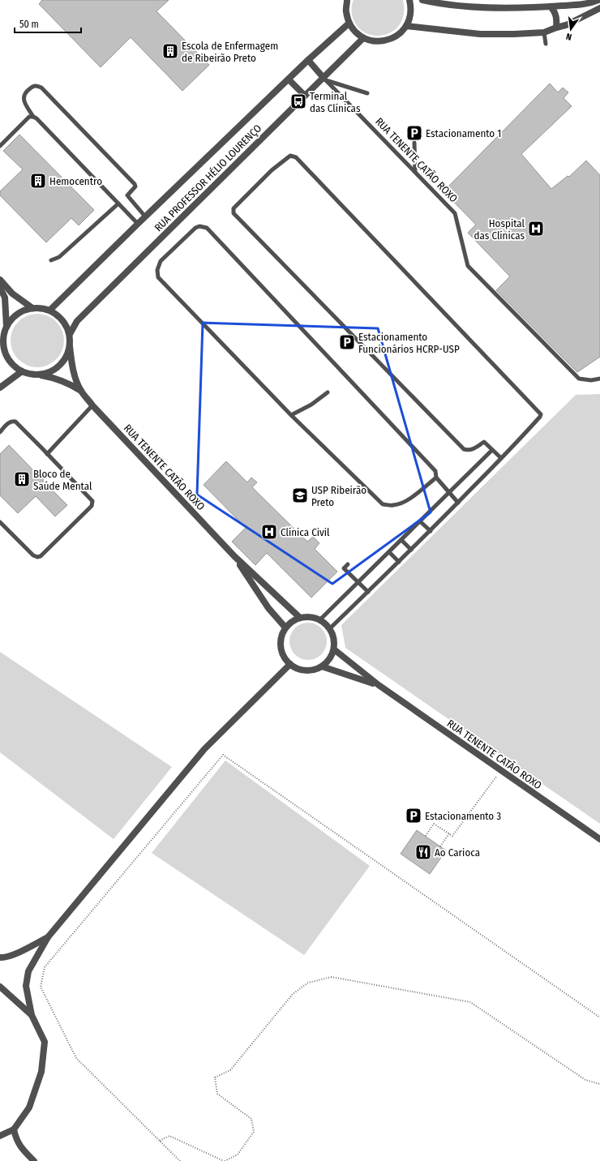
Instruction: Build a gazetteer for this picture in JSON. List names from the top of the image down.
{
  "streets": {
    "street": ["RUA TENENTE CATÃO ROXO", "RUA PROFESSOR HÉLIO LOURENÇO"]
  },
  "crossings": [
    ["RUA TENENTE CATÃO ROXO", "RUA PROFESSOR HÉLIO LOURENÇO"]
  ],
  "places": {
    "building": ["Escola de Enfermagem de Ribeirão Preto", "Hemocentro", "Bloco de Saúde Mental"],
    "bus stop": ["Terminal das Clínicas"],
    "parking": ["Estacionamento 1", "Estacionamento Funcionários HCRP-USP", "Estacionamento 3"],
    "hospital": ["Hospital das Clínicas", "Clínica Civil"],
    "school or university": ["USP Ribeirão Preto"],
    "restaurant": ["Ao Carioca"]
  },
  "scale_bar": "50 m",
  "north": "bottom"
}
